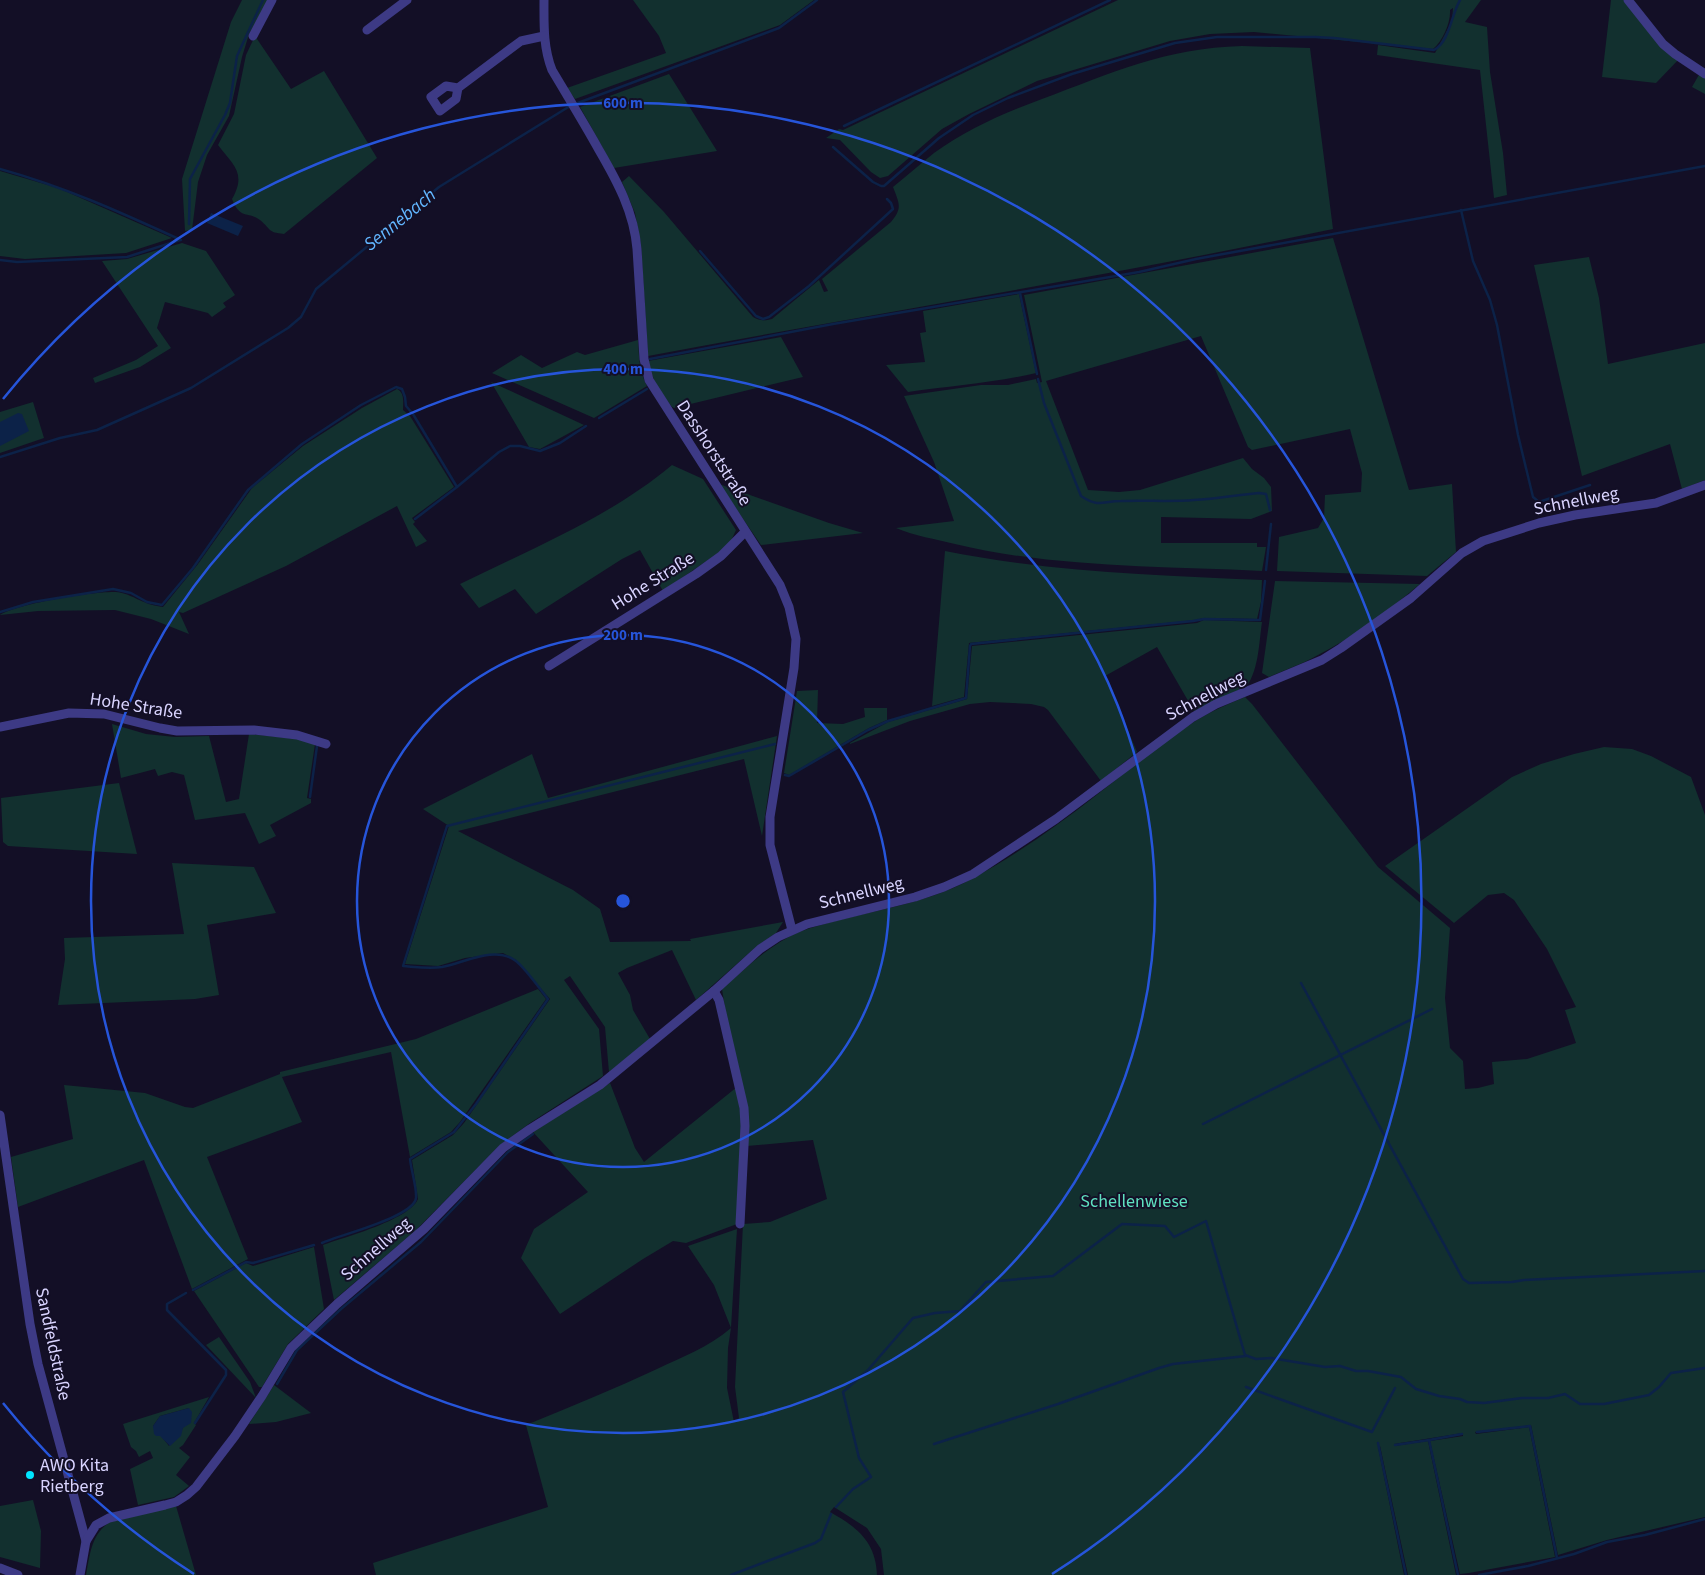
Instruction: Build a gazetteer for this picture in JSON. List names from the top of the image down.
{
  "streets": {
    "street": [
      "Dasshorststraße",
      "Schnellweg",
      "Hohe Straße",
      "Sandfeldstraße"
    ]
  },
  "crossings": [
    ["Dasshorststraße", "Schnellweg"],
    ["Dasshorststraße", "Hohe Straße"],
    ["Schnellweg", "Sandfeldstraße"]
  ],
  "water": ["Sennebach"],
  "parks": ["Schellenwiese"],
  "places": ["AWO Kita Rietberg"],
  "rings": ["600 m", "400 m", "200 m"]
}
